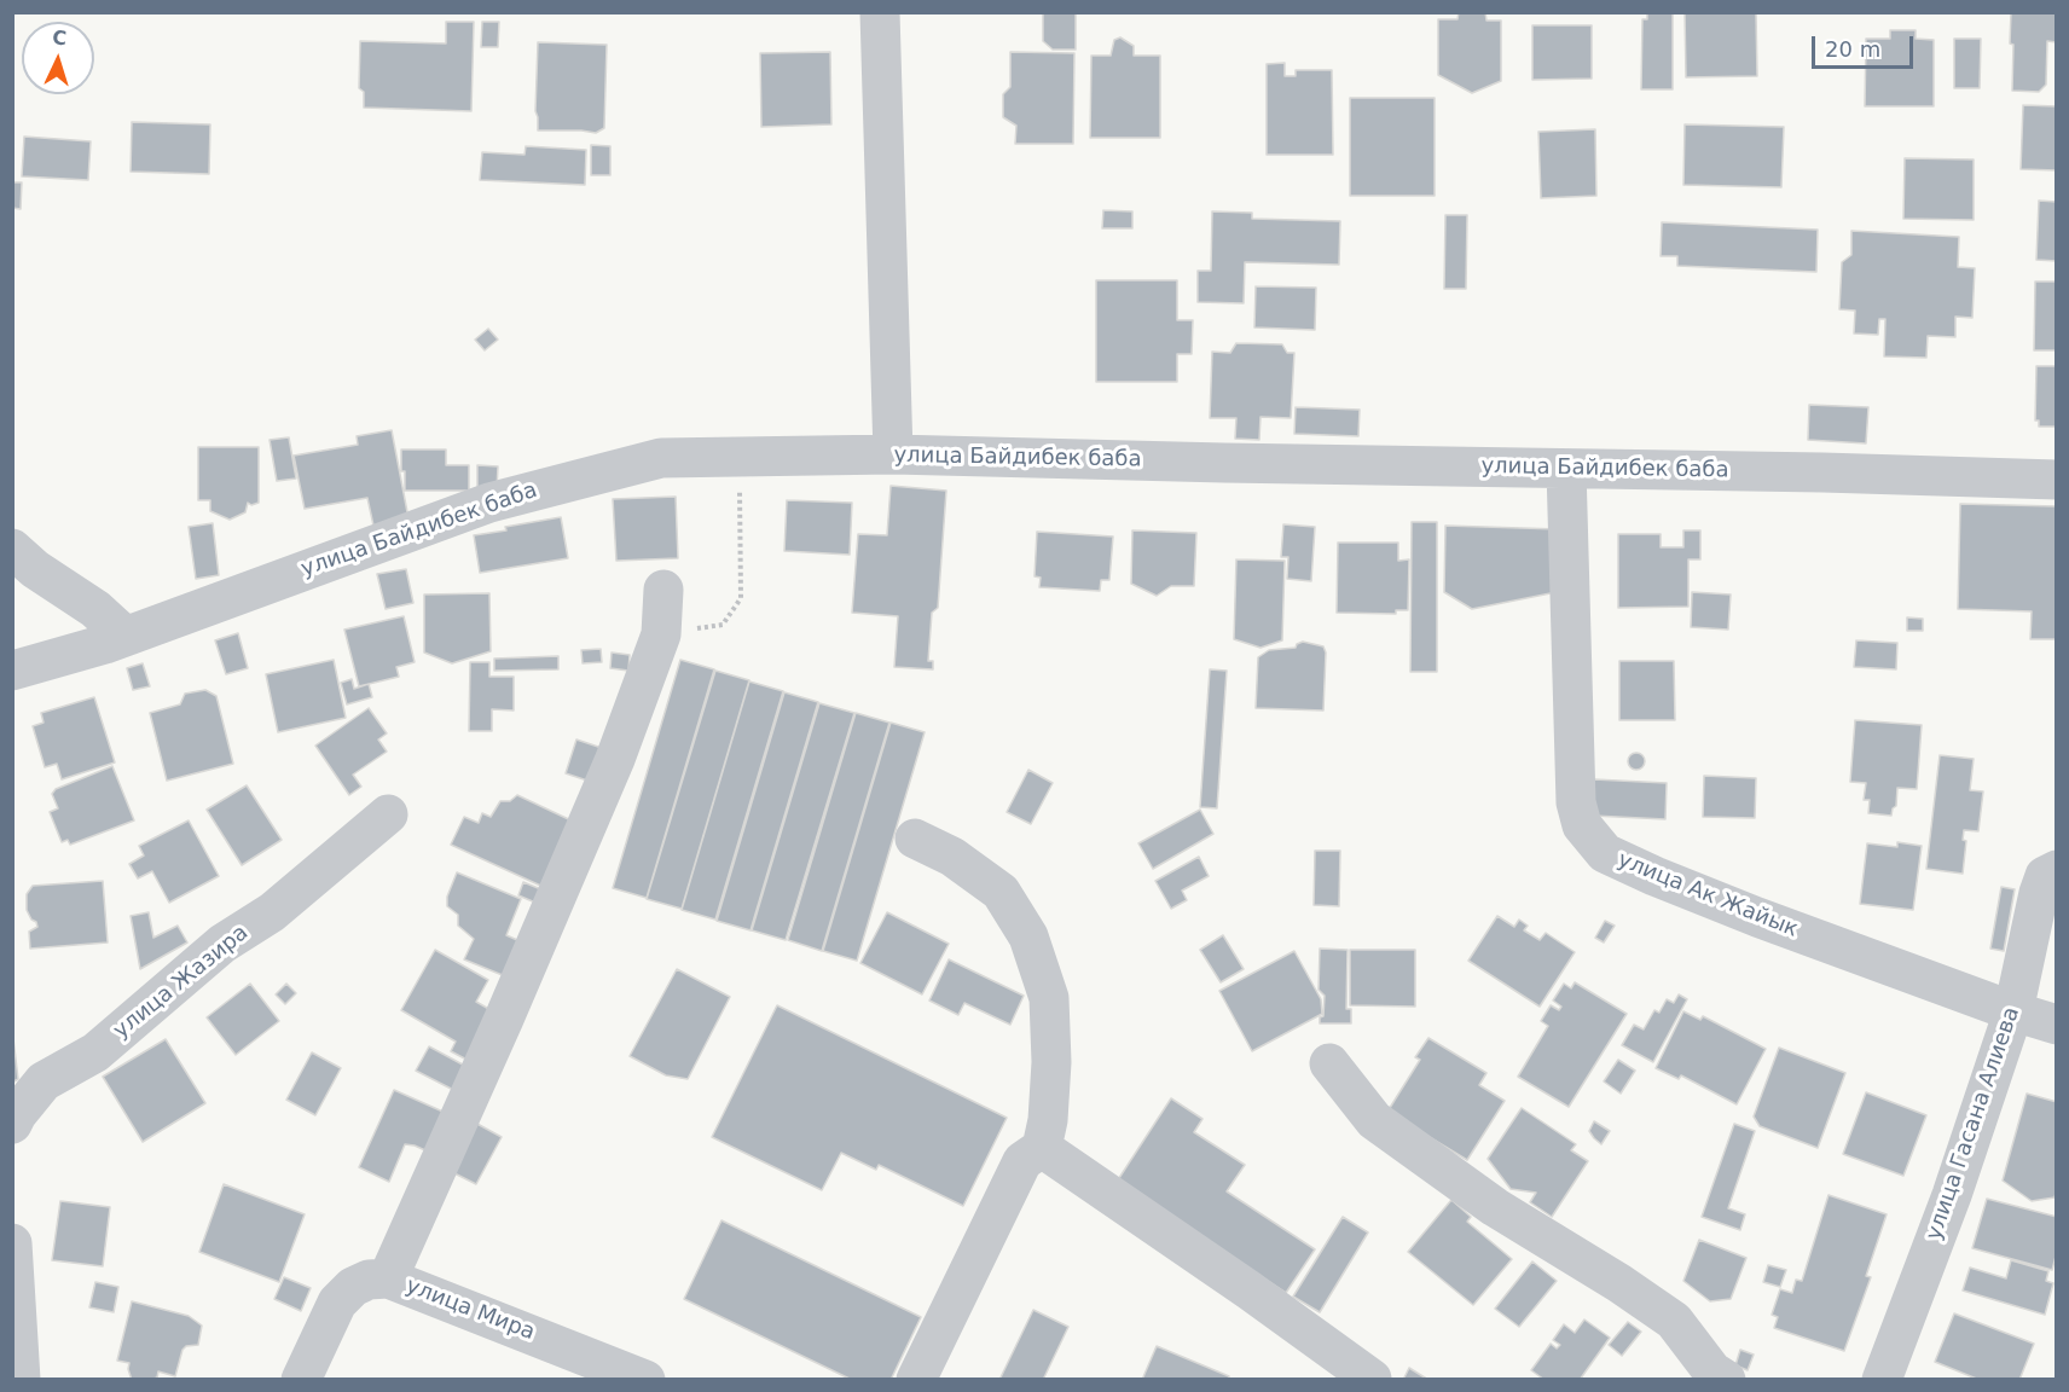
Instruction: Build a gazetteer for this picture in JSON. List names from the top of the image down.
{
  "streets": {
    "street": [
      "улица Байдибек баба",
      "улица Ак Жайык",
      "улица Жазира",
      "улица Гасана Алиева",
      "улица Мира"
    ]
  },
  "crossings": [
    ["улица Байдибек баба", "улица Ак Жайык"],
    ["улица Ак Жайык", "улица Гасана Алиева"]
  ],
  "scale_bar": "20 m",
  "north": "top"
}
